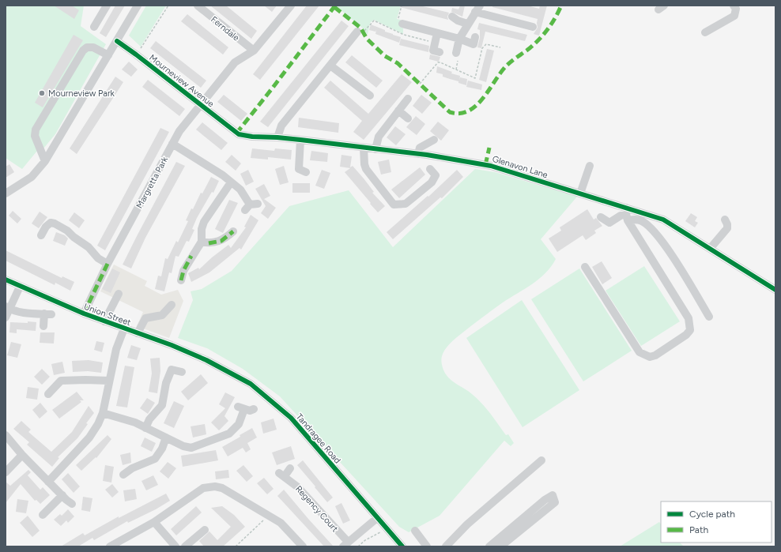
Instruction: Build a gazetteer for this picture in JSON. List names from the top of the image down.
{
  "streets": {
    "street": [
      "Ferndale",
      "Mourneview Avenue",
      "Glenavon Lane",
      "Margretta Park",
      "Union Street",
      "Tandragee Road",
      "Regency Court"
    ]
  },
  "crossings": [
    ["Ferndale", "Margretta Park"],
    ["Mourneview Avenue", "Glenavon Lane"],
    ["Mourneview Avenue", "Margretta Park"],
    ["Margretta Park", "Union Street"],
    ["Union Street", "Tandragee Road"]
  ],
  "places": ["Mourneview Park"],
  "legend": ["Cycle path", "Path"]
}
